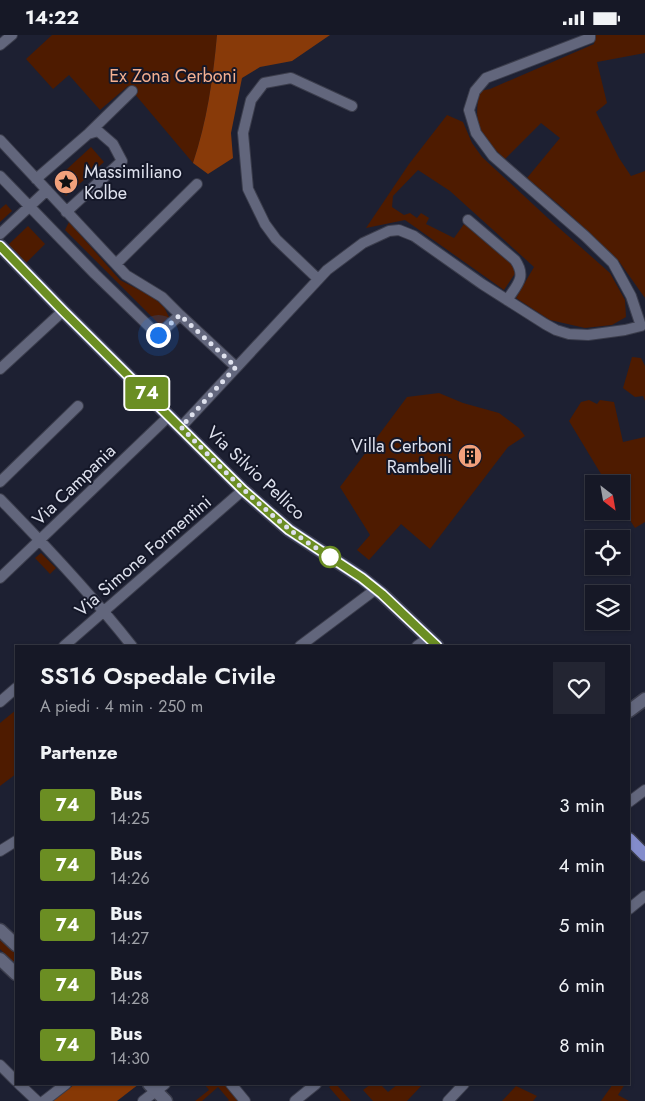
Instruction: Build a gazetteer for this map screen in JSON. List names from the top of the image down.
{
  "streets": {
    "main road": ["Via Silvio Pellico"],
    "street": ["Via Campania", "Via Simone Formentini"]
  },
  "crossings": [
    ["Via Silvio Pellico", "Via Campania"],
    ["Via Silvio Pellico", "Via Simone Formentini"]
  ],
  "parks": ["Ex Zona Cerboni"],
  "places": {
    "place": ["Massimiliano Kolbe"],
    "building": ["Villa Cerboni Rambelli"]
  },
  "lines": ["bus line 74"],
  "north": "bottom right",
  "page": {
    "status": "14:22",
    "on_map": "74",
    "heading": [
      ["SS16 Ospedale Civile", "A piedi · 4 min · 250 m"],
      "Partenze"
    ],
    "list": [
      {
        "mark": "74",
        "name": "Bus",
        "note": "14:25",
        "value": "3 min"
      },
      {
        "mark": "74",
        "name": "Bus",
        "note": "14:26",
        "value": "4 min"
      },
      {
        "mark": "74",
        "name": "Bus",
        "note": "14:27",
        "value": "5 min"
      },
      {
        "mark": "74",
        "name": "Bus",
        "note": "14:28",
        "value": "6 min"
      },
      {
        "mark": "74",
        "name": "Bus",
        "note": "14:30",
        "value": "8 min"
      }
    ]
  }
}
